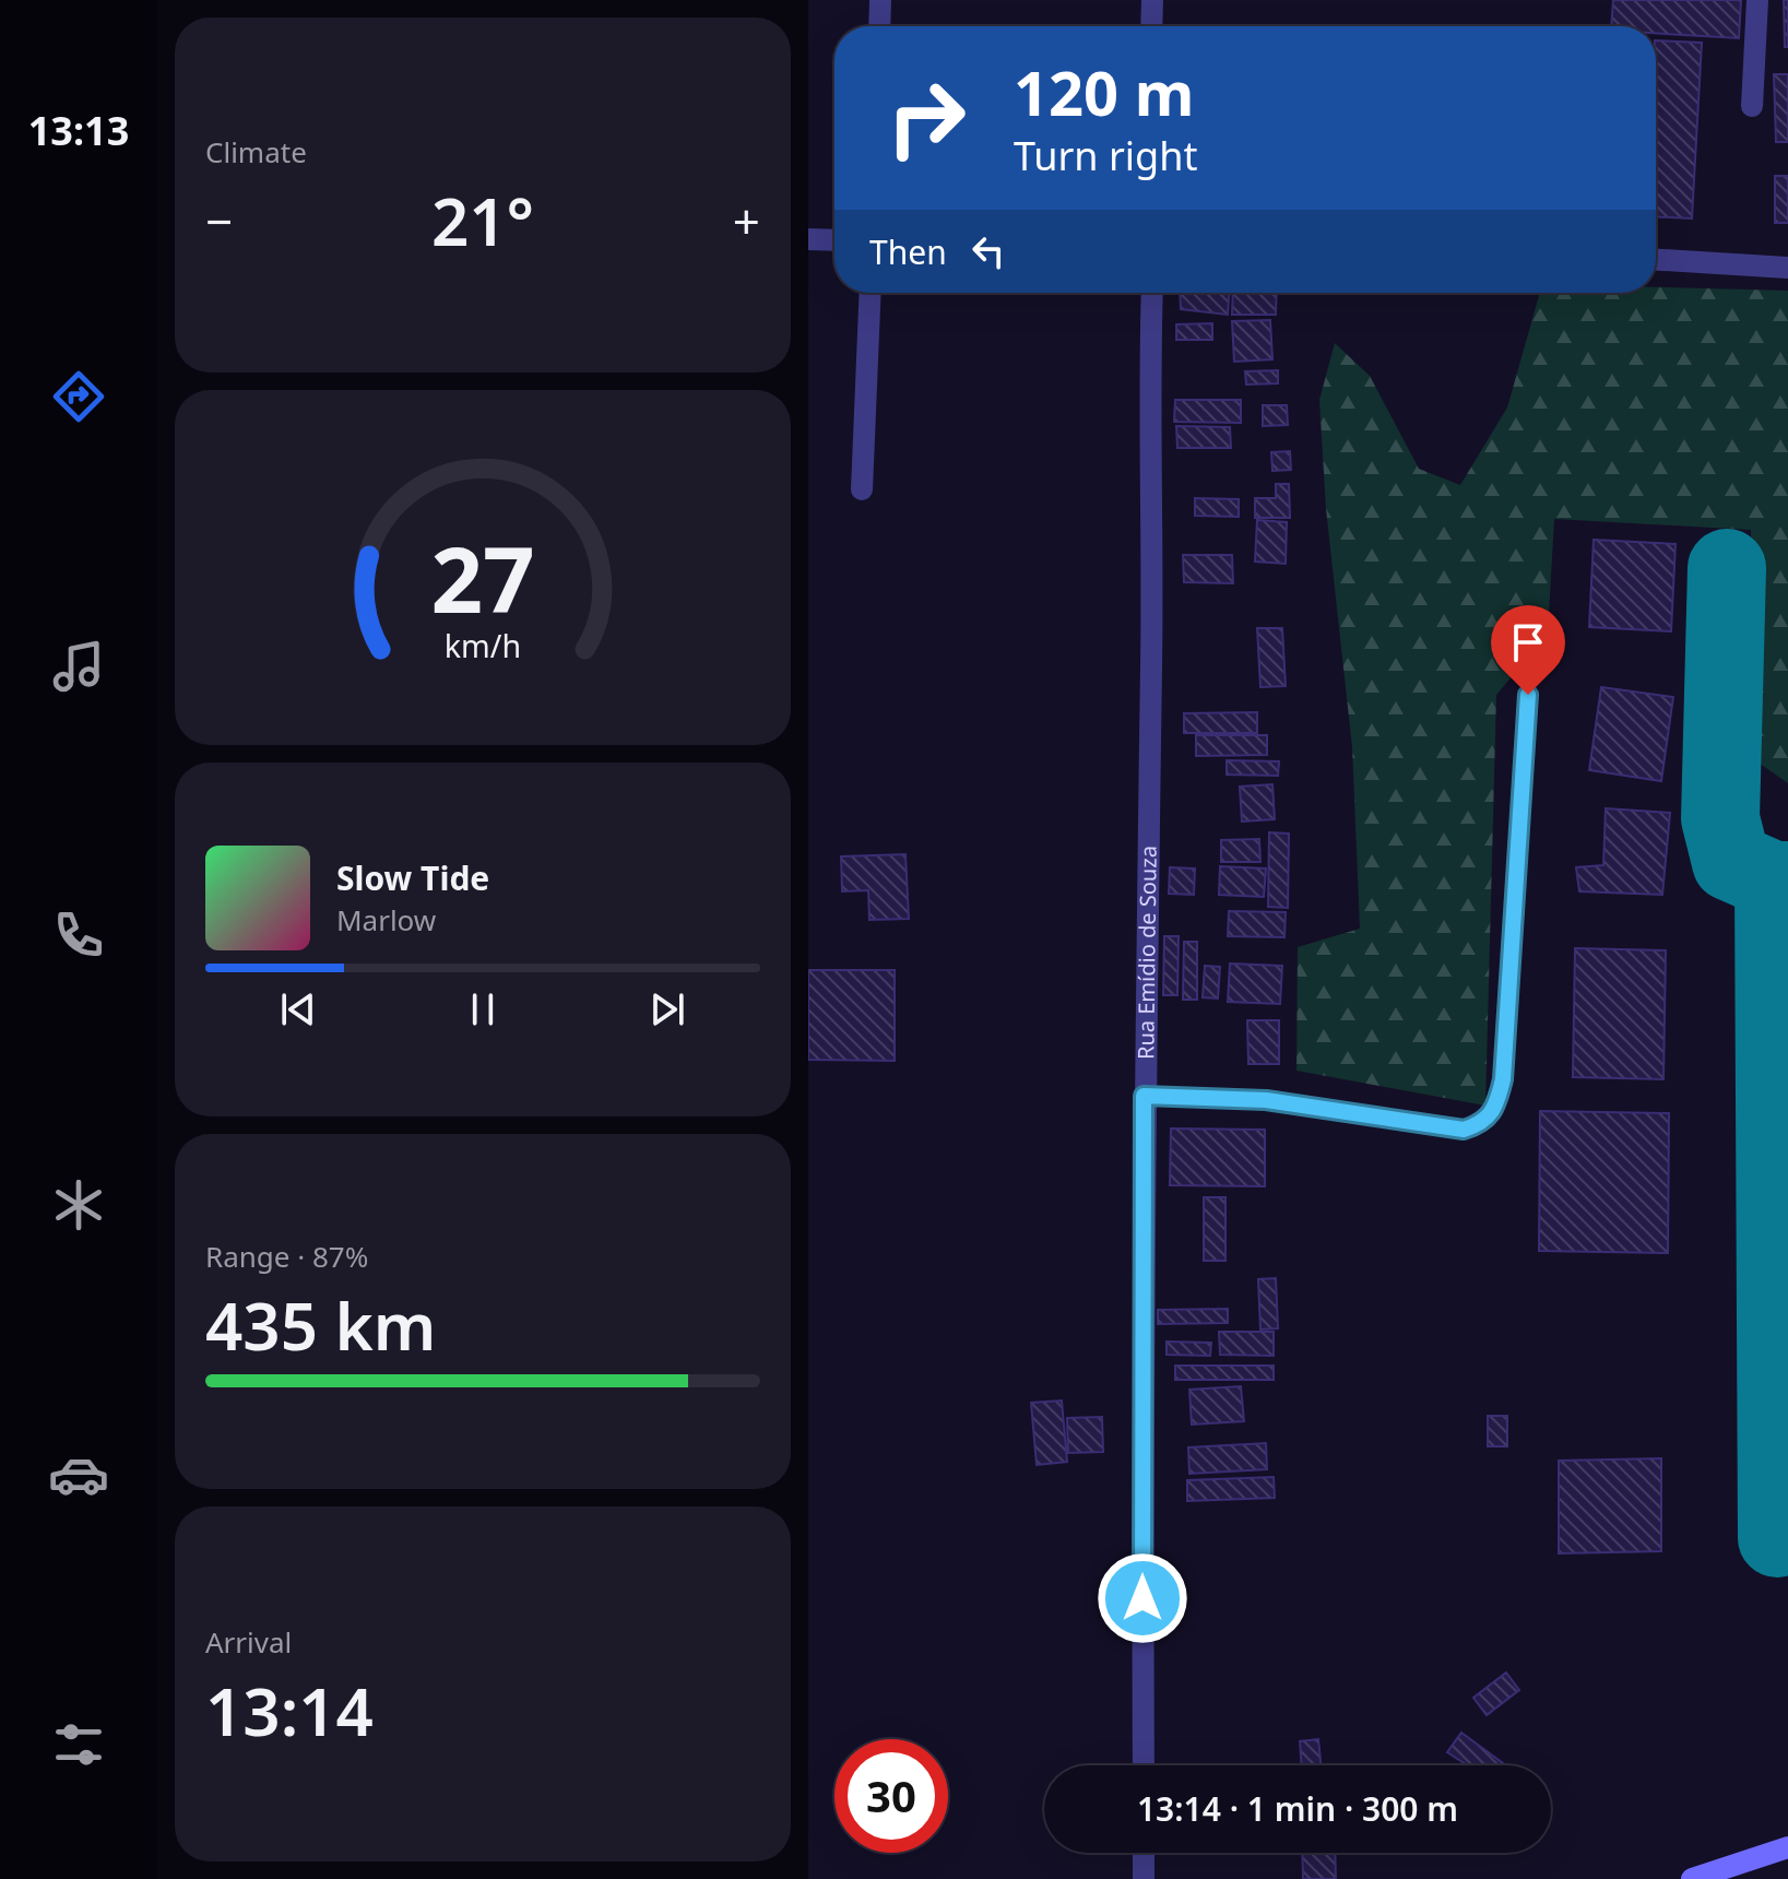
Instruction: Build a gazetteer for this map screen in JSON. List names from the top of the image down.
{
  "streets": {
    "street": ["Rua Emídio de Souza"]
  },
  "page": {
    "tabs": "13:13",
    "tile": [
      "Climate",
      ["Range · 87%", "435 km"],
      ["Arrival", "13:14"]
    ],
    "turn": ["120 m", "Turn right"],
    "heat": ["−", "21°", "+"],
    "then": "Then",
    "song": ["Slow Tide", "Marlow"],
    "limit": "30",
    "trip": "13:14 · 1 min · 300 m",
    "gauge": ["27", "km/h"]
  }
}
